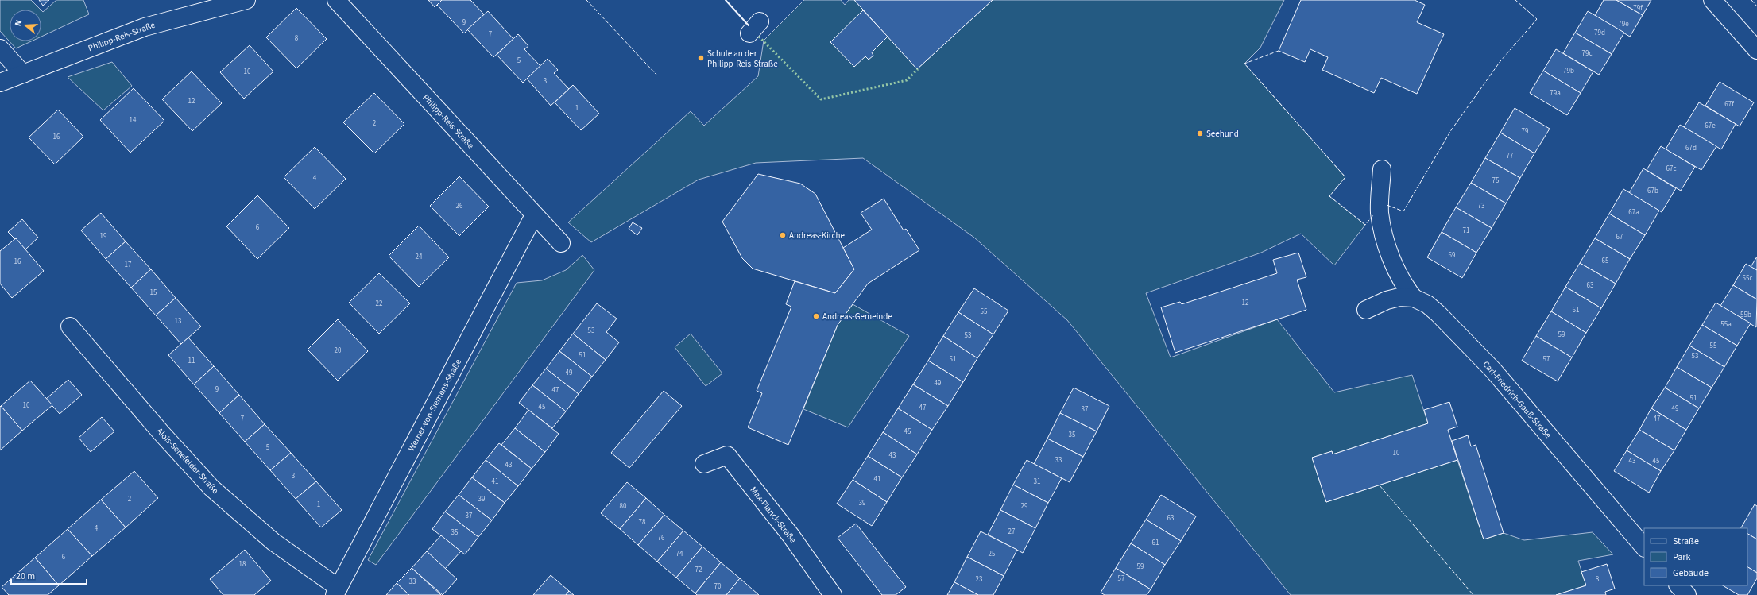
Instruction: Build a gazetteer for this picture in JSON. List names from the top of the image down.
{
  "streets": {
    "street": [
      "Philipp-Reis-Straße",
      "Carl-Friedrich-Gauß-Straße",
      "Werner-von-Siemens-Straße",
      "Alois-Senefelder-Straße",
      "Max-Planck-Straße"
    ]
  },
  "crossings": [
    ["Philipp-Reis-Straße", "Werner-von-Siemens-Straße"],
    ["Werner-von-Siemens-Straße", "Alois-Senefelder-Straße"]
  ],
  "places": [
    "Schule an der Philipp-Reis-Straße",
    "Seehund",
    "Andreas-Kirche",
    "Andreas-Gemeinde"
  ],
  "house_numbers": [
    "79f",
    "9",
    "79e",
    "79d",
    "7",
    "8",
    "79c",
    "5",
    "79b",
    "10",
    "3",
    "79a",
    "12",
    "67f",
    "1",
    "14",
    "2",
    "67e",
    "79",
    "16",
    "67d",
    "77",
    "67c",
    "4",
    "75",
    "67b",
    "26",
    "73",
    "67a",
    "6",
    "71",
    "19",
    "67",
    "69",
    "24",
    "65",
    "16",
    "17",
    "55c",
    "63",
    "15",
    "12",
    "22",
    "61",
    "55",
    "55b",
    "13",
    "55a",
    "53",
    "59",
    "53",
    "55",
    "20",
    "51",
    "53",
    "51",
    "57",
    "11",
    "49",
    "49",
    "9",
    "47",
    "51",
    "10",
    "45",
    "47",
    "49",
    "37",
    "7",
    "47",
    "45",
    "35",
    "5",
    "10",
    "43",
    "33",
    "43",
    "45",
    "43",
    "3",
    "41",
    "41",
    "31",
    "2",
    "39",
    "39",
    "1",
    "80",
    "29",
    "37",
    "63",
    "78",
    "4",
    "27",
    "35",
    "76",
    "61",
    "74",
    "25",
    "6",
    "18",
    "59",
    "72",
    "57",
    "23",
    "8",
    "33",
    "70"
  ],
  "legend": ["Straße", "Park", "Gebäude"],
  "scale_bar": "20 m",
  "north": "left"
}
